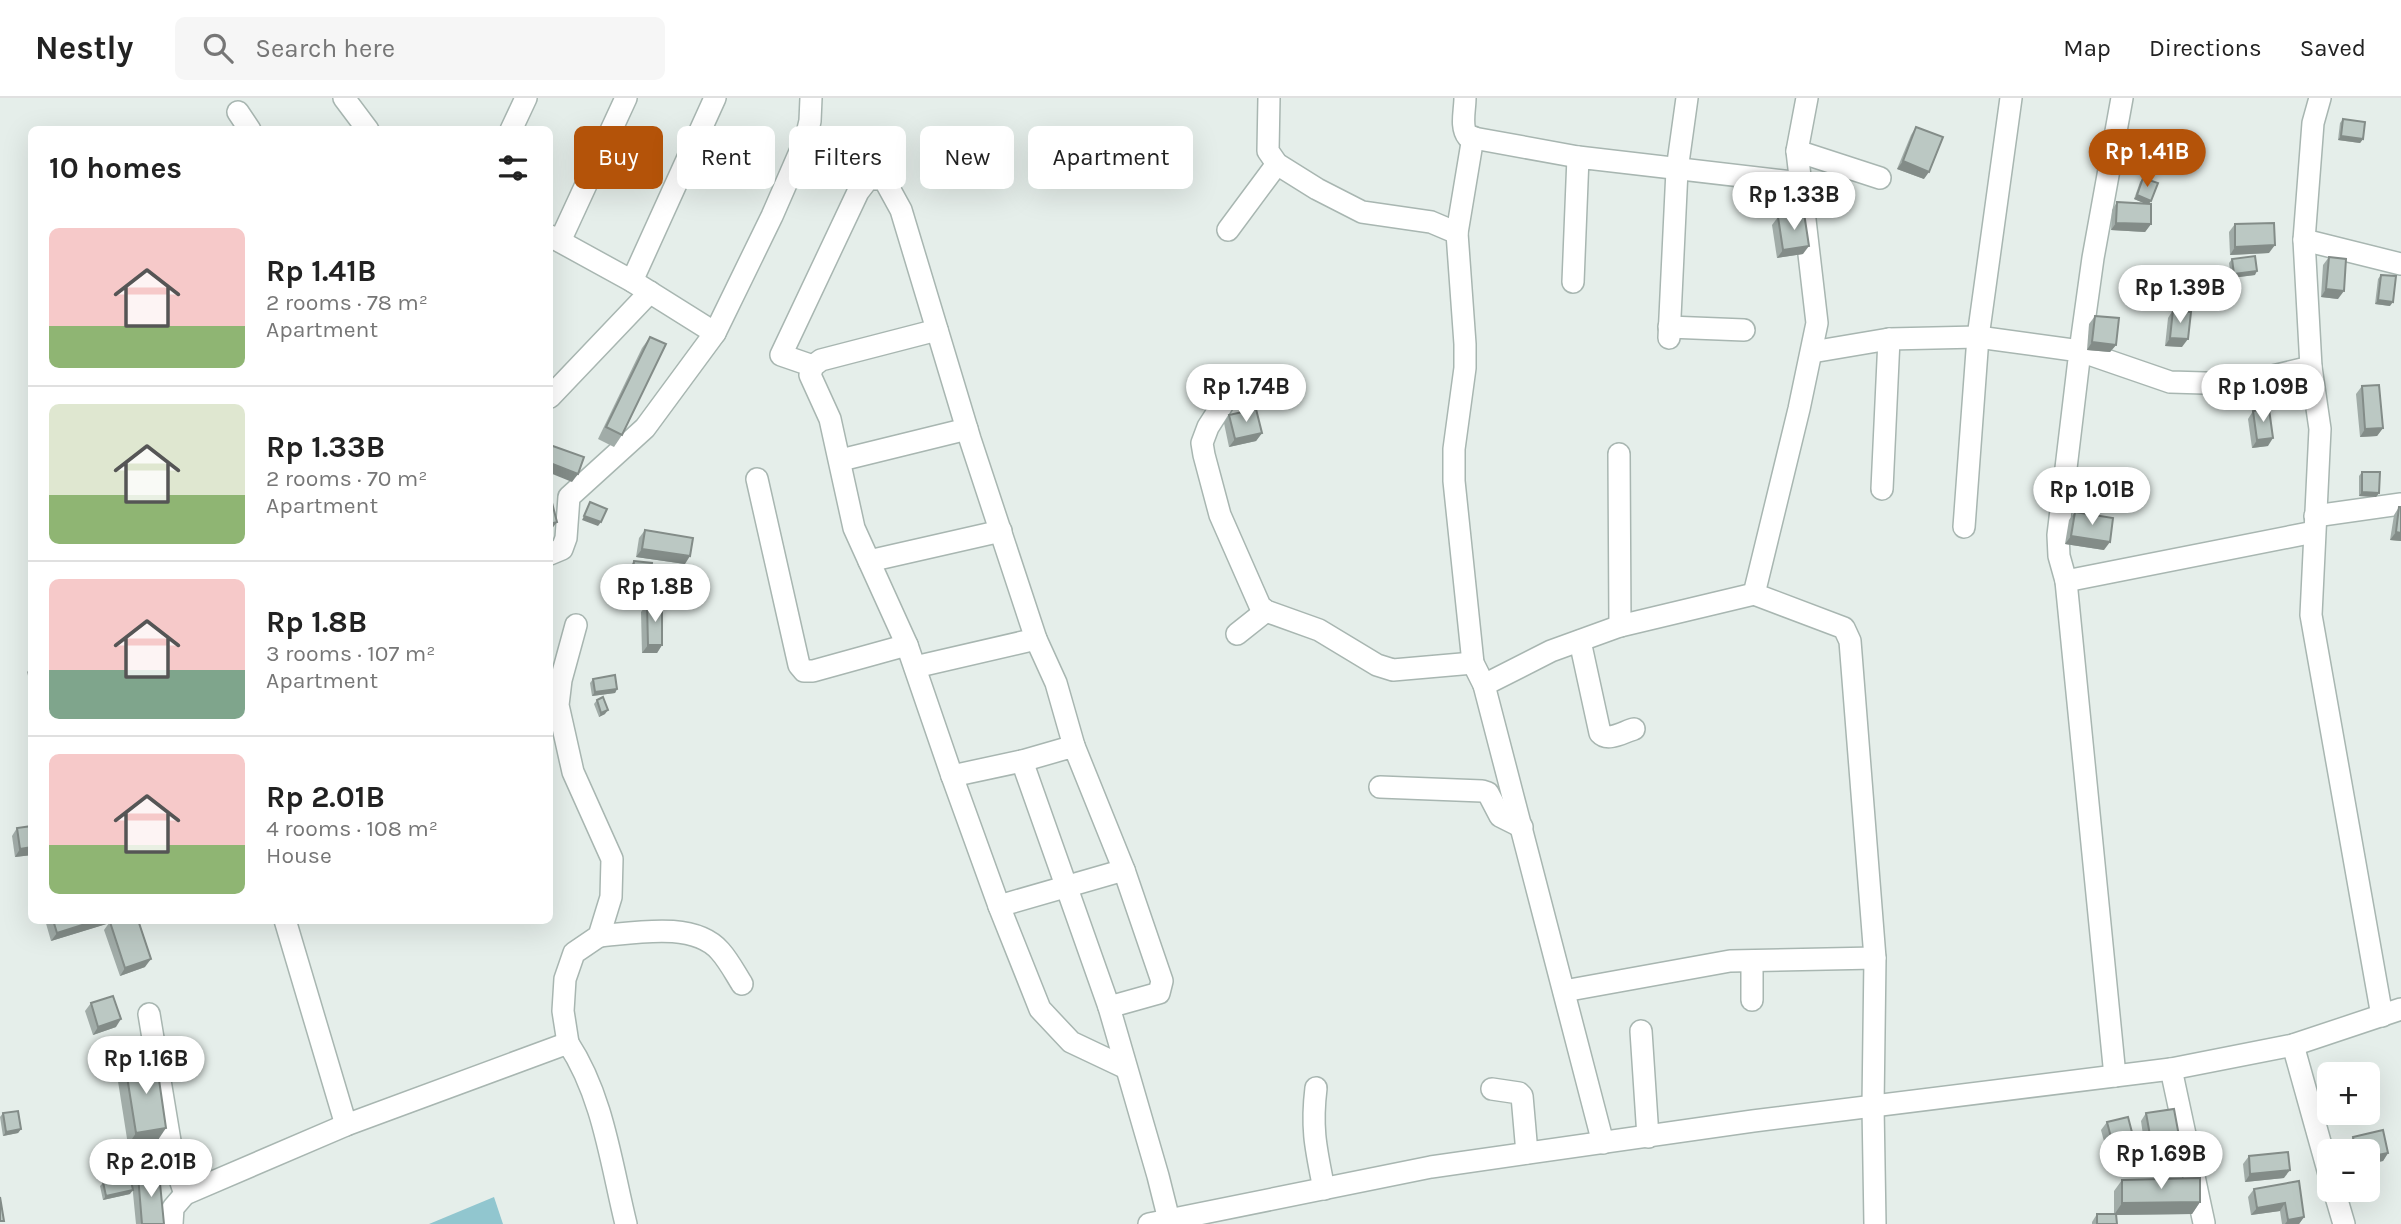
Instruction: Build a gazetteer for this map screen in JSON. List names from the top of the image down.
{
  "page": {
    "header": "Nestly",
    "search": "Search here",
    "nav": ["Map", "Directions", "Saved"],
    "chip": [
      "Buy",
      "Rent",
      "Filters",
      "New",
      "Apartment"
    ],
    "heading": "10 homes",
    "price": [
      "Rp 1.41B",
      "Rp 1.33B",
      "Rp 1.39B",
      "Rp 1.74B",
      "Rp 1.09B",
      "Rp 1.01B",
      "Rp 1.8B",
      "Rp 1.16B",
      "Rp 1.69B",
      "Rp 2.01B"
    ],
    "list": [
      {
        "name": "Rp 1.41B",
        "note": "2 rooms · 78 m² · Apartment"
      },
      {
        "name": "Rp 1.33B",
        "note": "2 rooms · 70 m² · Apartment"
      },
      {
        "name": "Rp 1.8B",
        "note": "3 rooms · 107 m² · Apartment"
      },
      {
        "name": "Rp 2.01B",
        "note": "4 rooms · 108 m² · House"
      }
    ],
    "map_buttons": ["+", "−"]
  }
}
